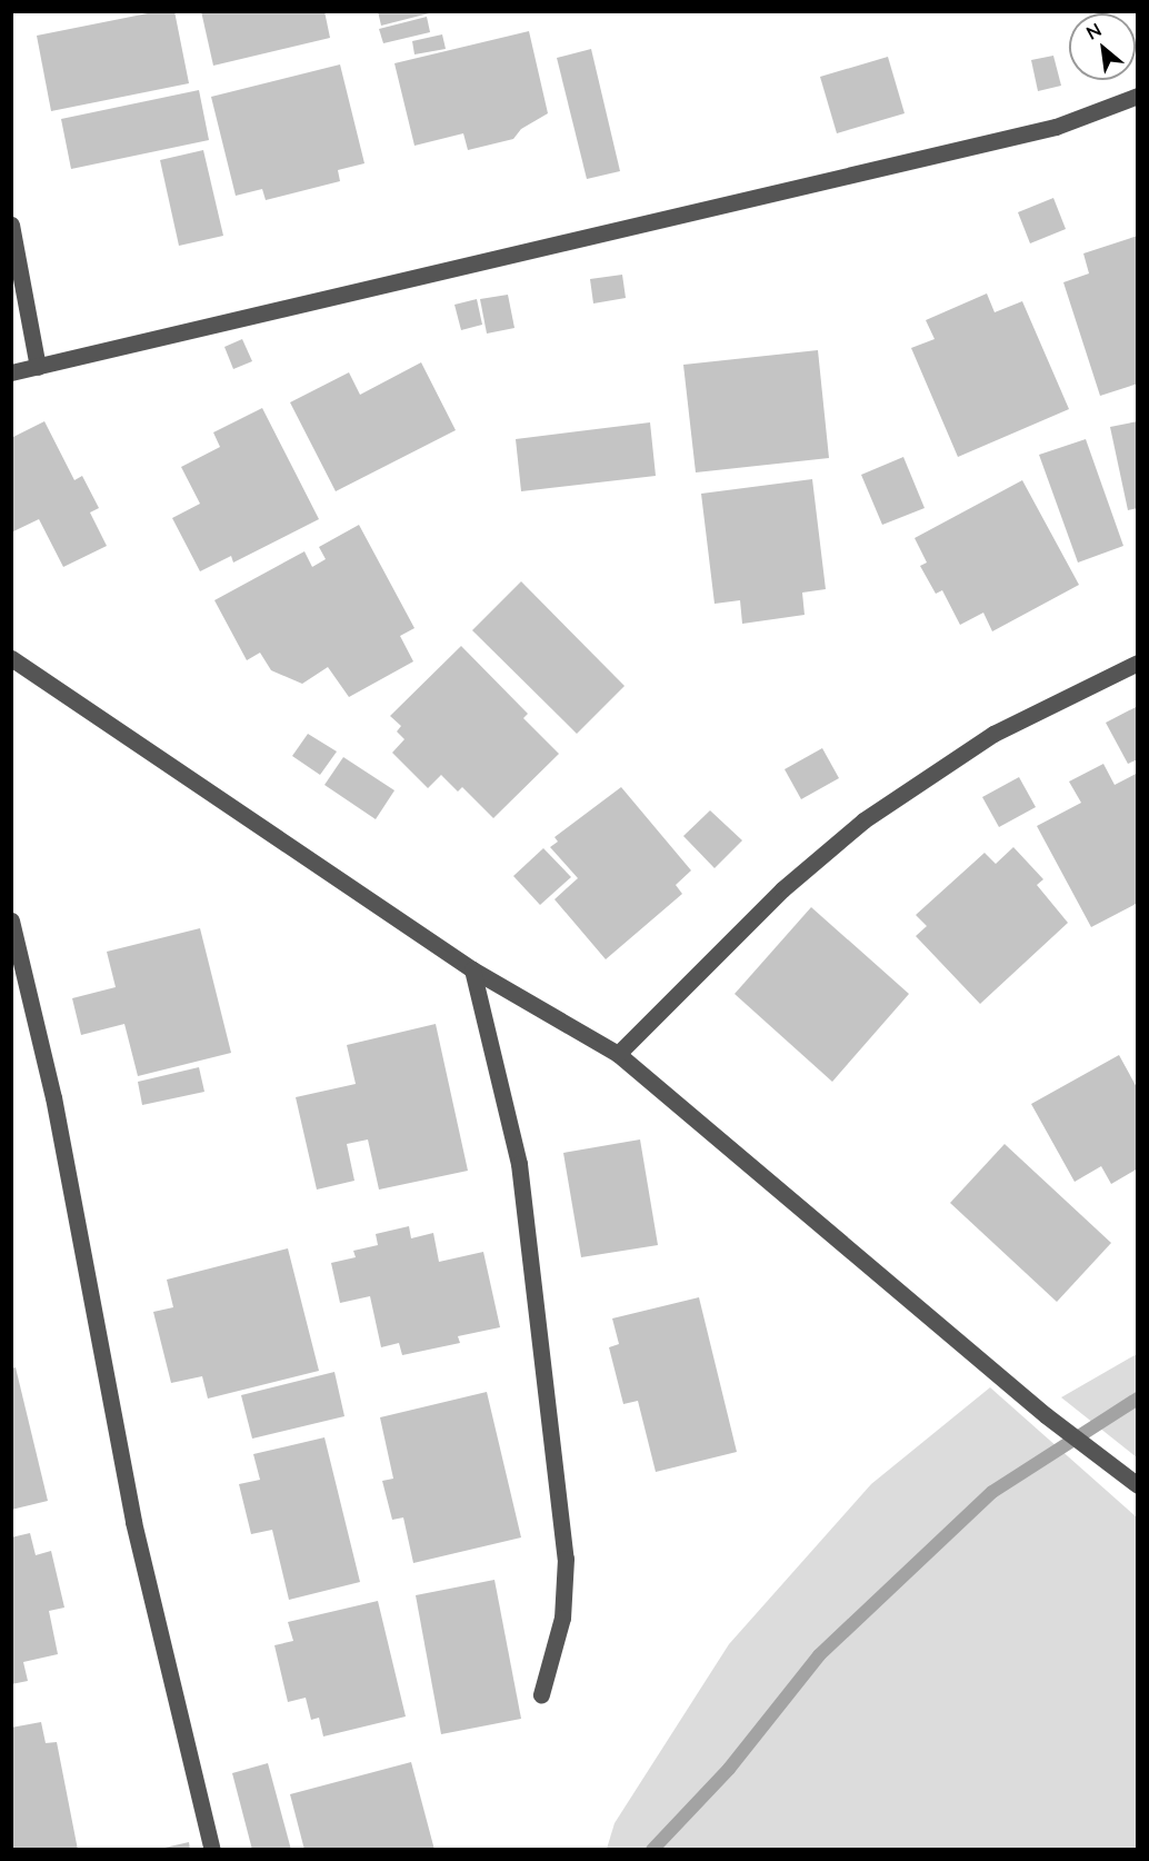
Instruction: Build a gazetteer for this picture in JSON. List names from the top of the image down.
{
  "north": "top left"
}
